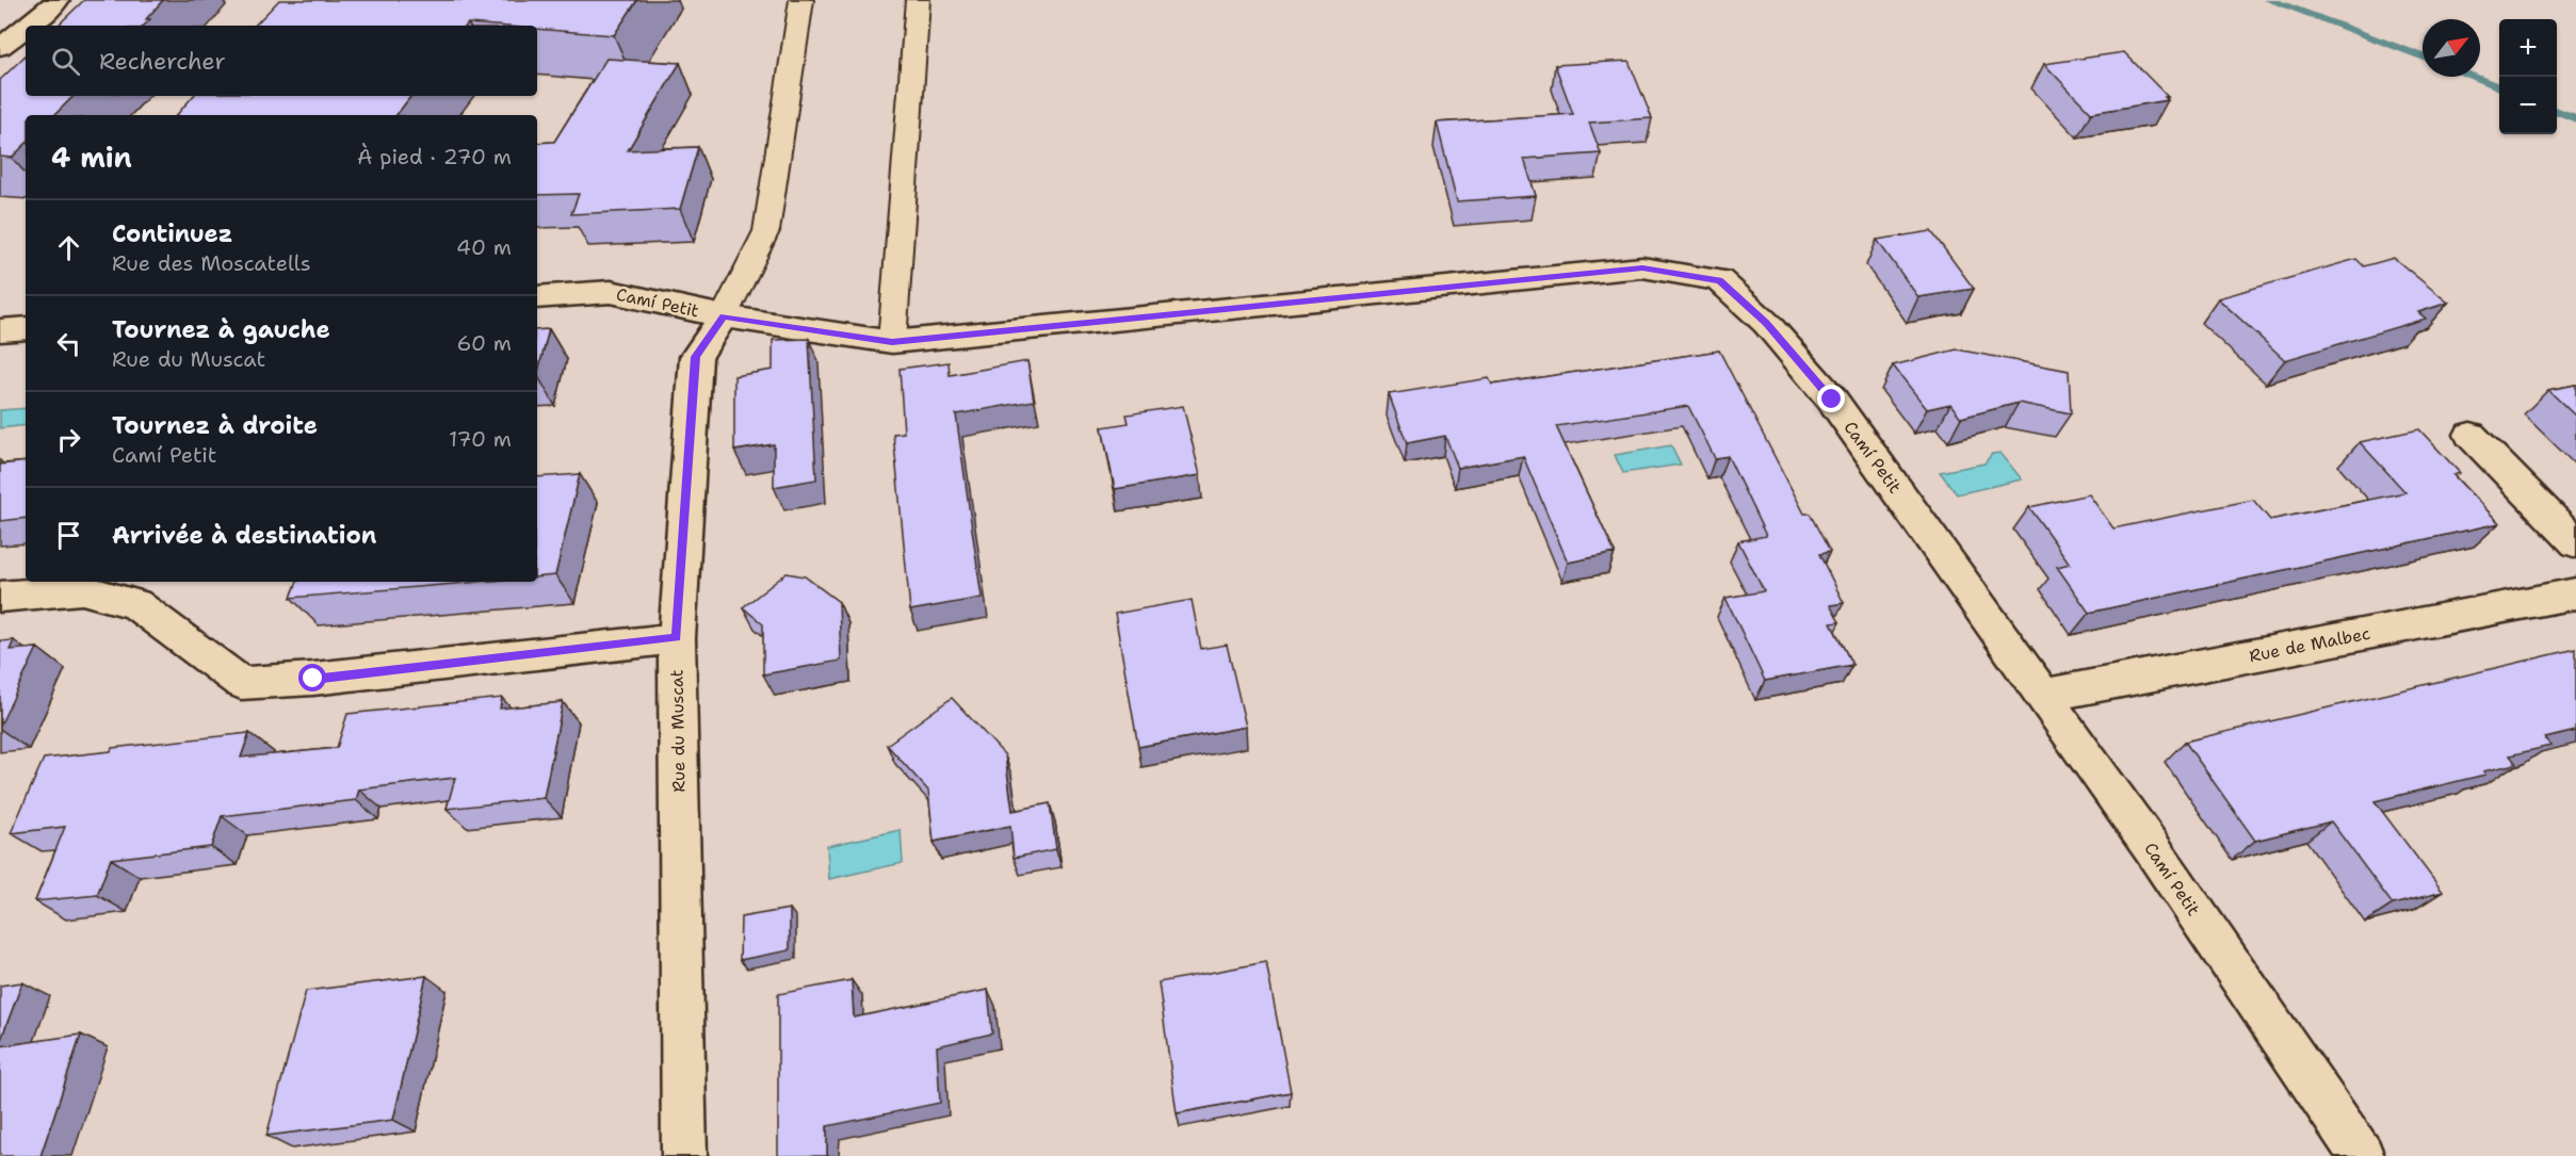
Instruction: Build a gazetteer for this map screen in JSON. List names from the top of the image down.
{
  "streets": {
    "street": ["Camí Petit", "Rue de Malbec", "Rue du Muscat"]
  },
  "crossings": [
    ["Camí Petit", "Rue de Malbec"],
    ["Camí Petit", "Rue du Muscat"]
  ],
  "north": "top right",
  "page": {
    "map_buttons": ["+", "−"],
    "search": "Rechercher",
    "heading": ["4 min", "À pied · 270 m"],
    "list": [
      ["Continuez", "Rue des Moscatells", "40 m"],
      ["Tournez à gauche", "Rue du Muscat", "60 m"],
      ["Tournez à droite", "Camí Petit", "170 m"],
      "Arrivée à destination"
    ]
  }
}
